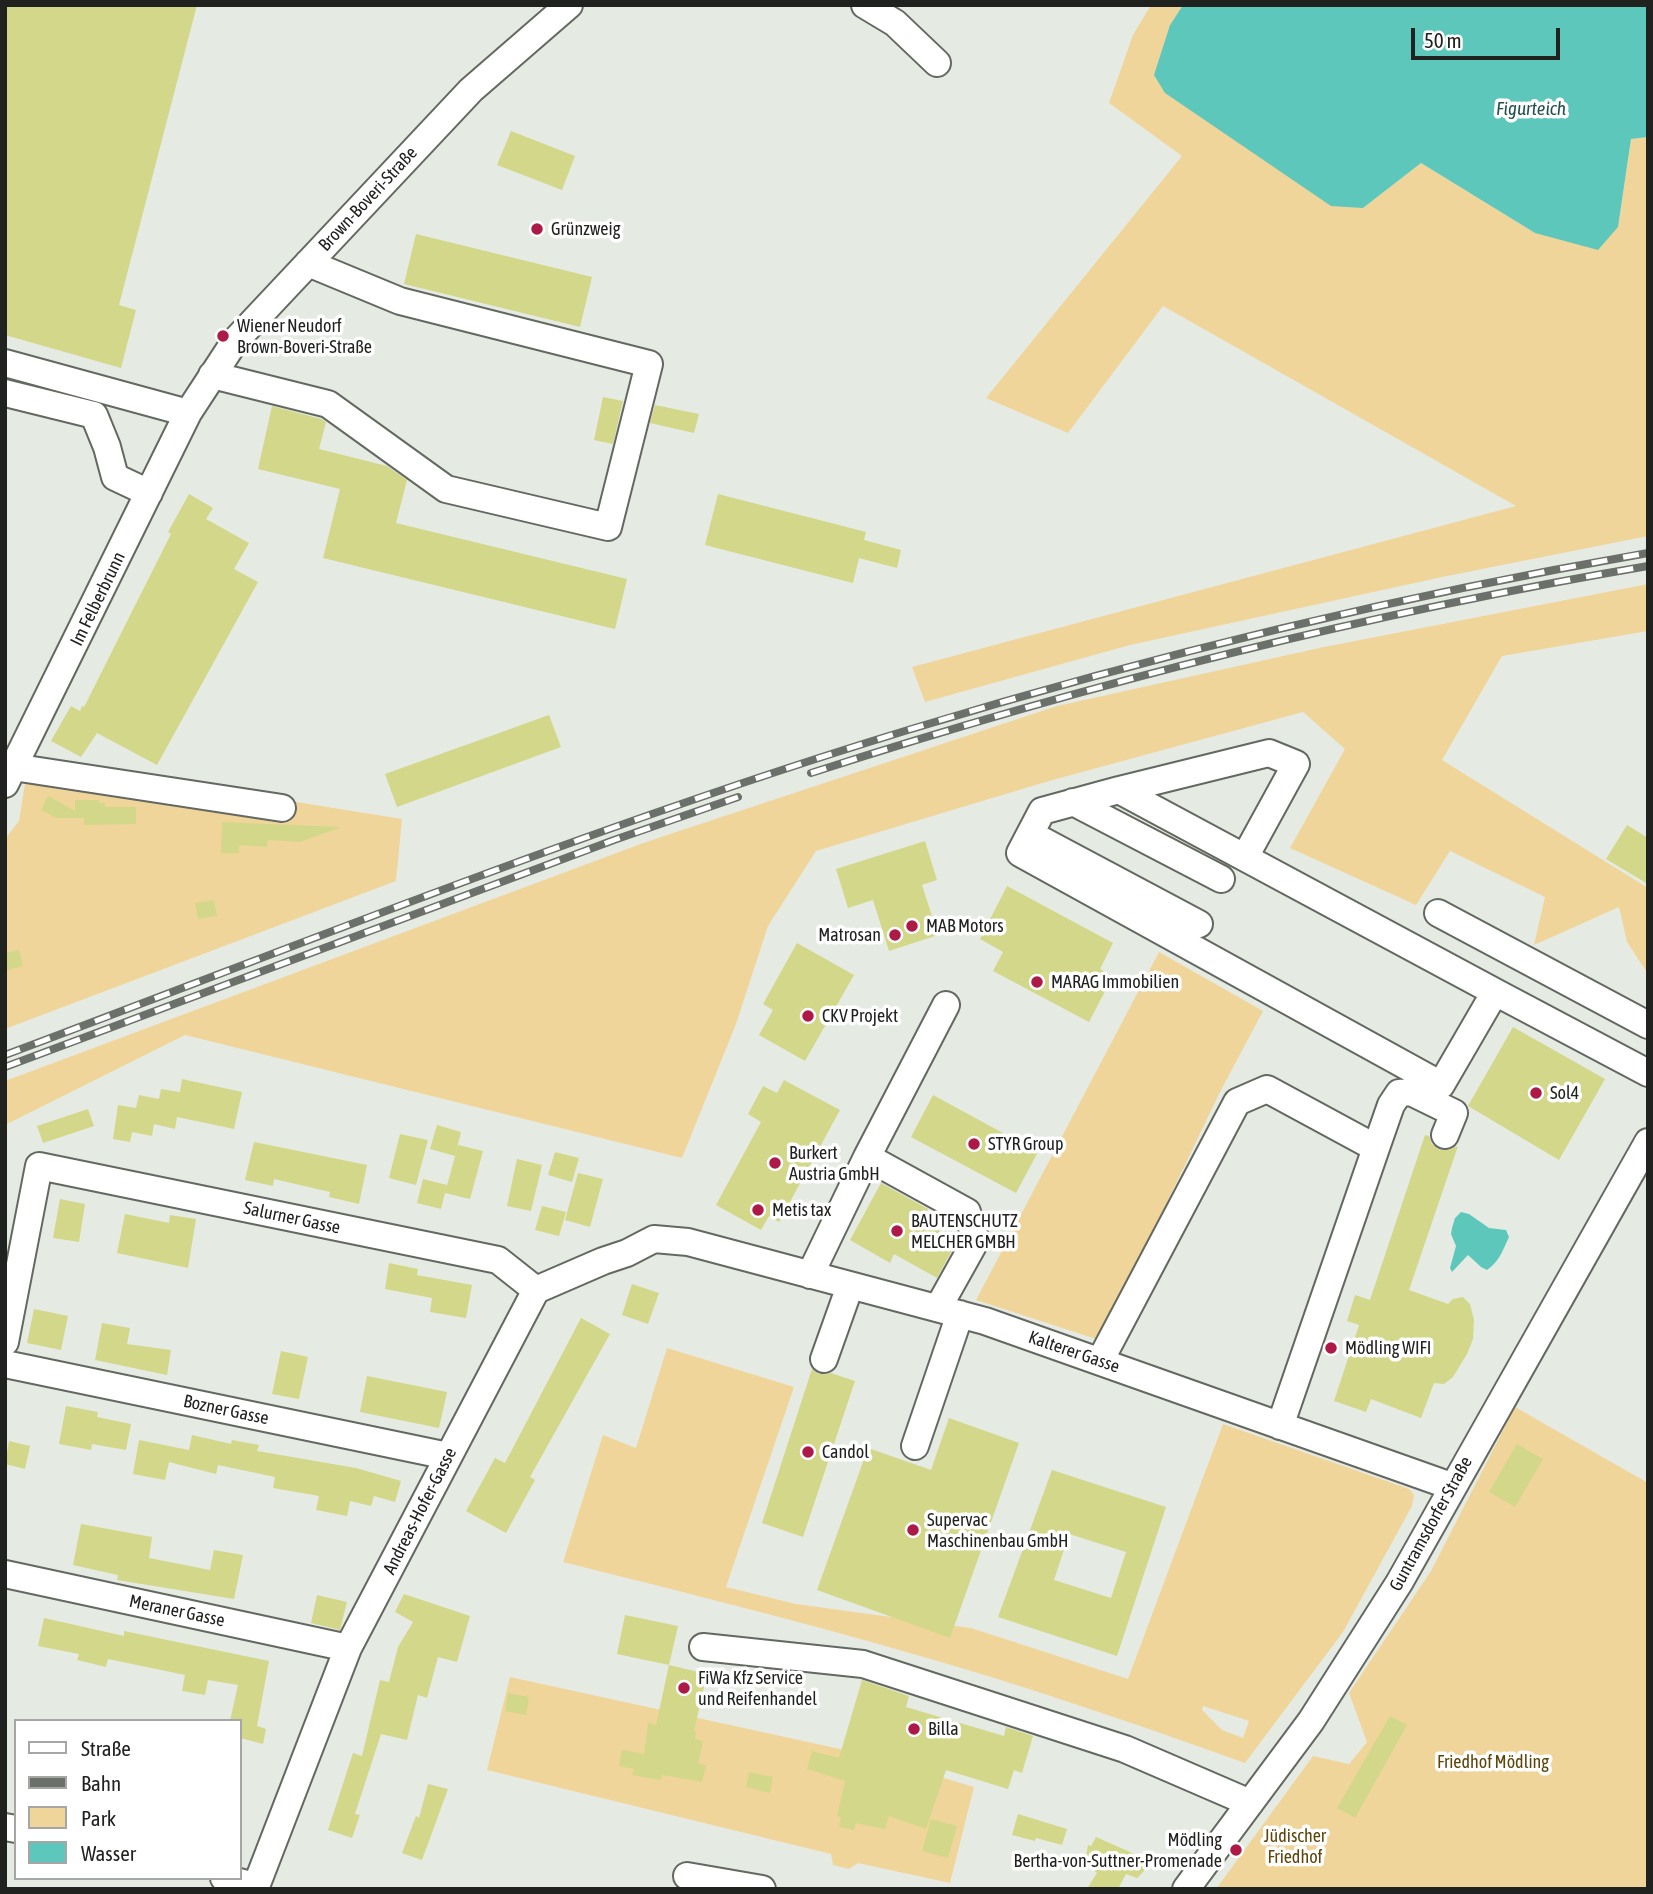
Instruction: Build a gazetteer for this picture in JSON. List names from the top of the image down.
{
  "streets": {
    "street": [
      "Brown-Boveri-Straße",
      "Im Felberbrunn",
      "Salurner Gasse",
      "Kalterer Gasse",
      "Bozner Gasse",
      "Andreas-Hofer-Gasse",
      "Guntramsdorfer Straße",
      "Meraner Gasse"
    ]
  },
  "crossings": [
    ["Brown-Boveri-Straße", "Im Felberbrunn"],
    ["Salurner Gasse", "Kalterer Gasse"],
    ["Salurner Gasse", "Andreas-Hofer-Gasse"],
    ["Kalterer Gasse", "Andreas-Hofer-Gasse"],
    ["Kalterer Gasse", "Guntramsdorfer Straße"],
    ["Bozner Gasse", "Andreas-Hofer-Gasse"],
    ["Andreas-Hofer-Gasse", "Meraner Gasse"]
  ],
  "water": ["Figurteich"],
  "parks": ["Friedhof Mödling", "Jüdischer Friedhof"],
  "places": [
    "Grünzweig",
    "Wiener Neudorf Brown-Boveri-Straße",
    "MAB Motors",
    "Matrosan",
    "MARAG Immobilien",
    "CKV Projekt",
    "Sol4",
    "STYR Group",
    "Burkert Austria GmbH",
    "Metis tax",
    "BAUTENSCHUTZ MELCHER GMBH",
    "Mödling WIFI",
    "Candol",
    "Supervac Maschinenbau GmbH",
    "FiWa Kfz Service und Reifenhandel",
    "Billa",
    "Mödling Bertha-von-Suttner-Promenade"
  ],
  "legend": [
    "Straße",
    "Bahn",
    "Park",
    "Wasser"
  ],
  "scale_bar": "50 m"
}
